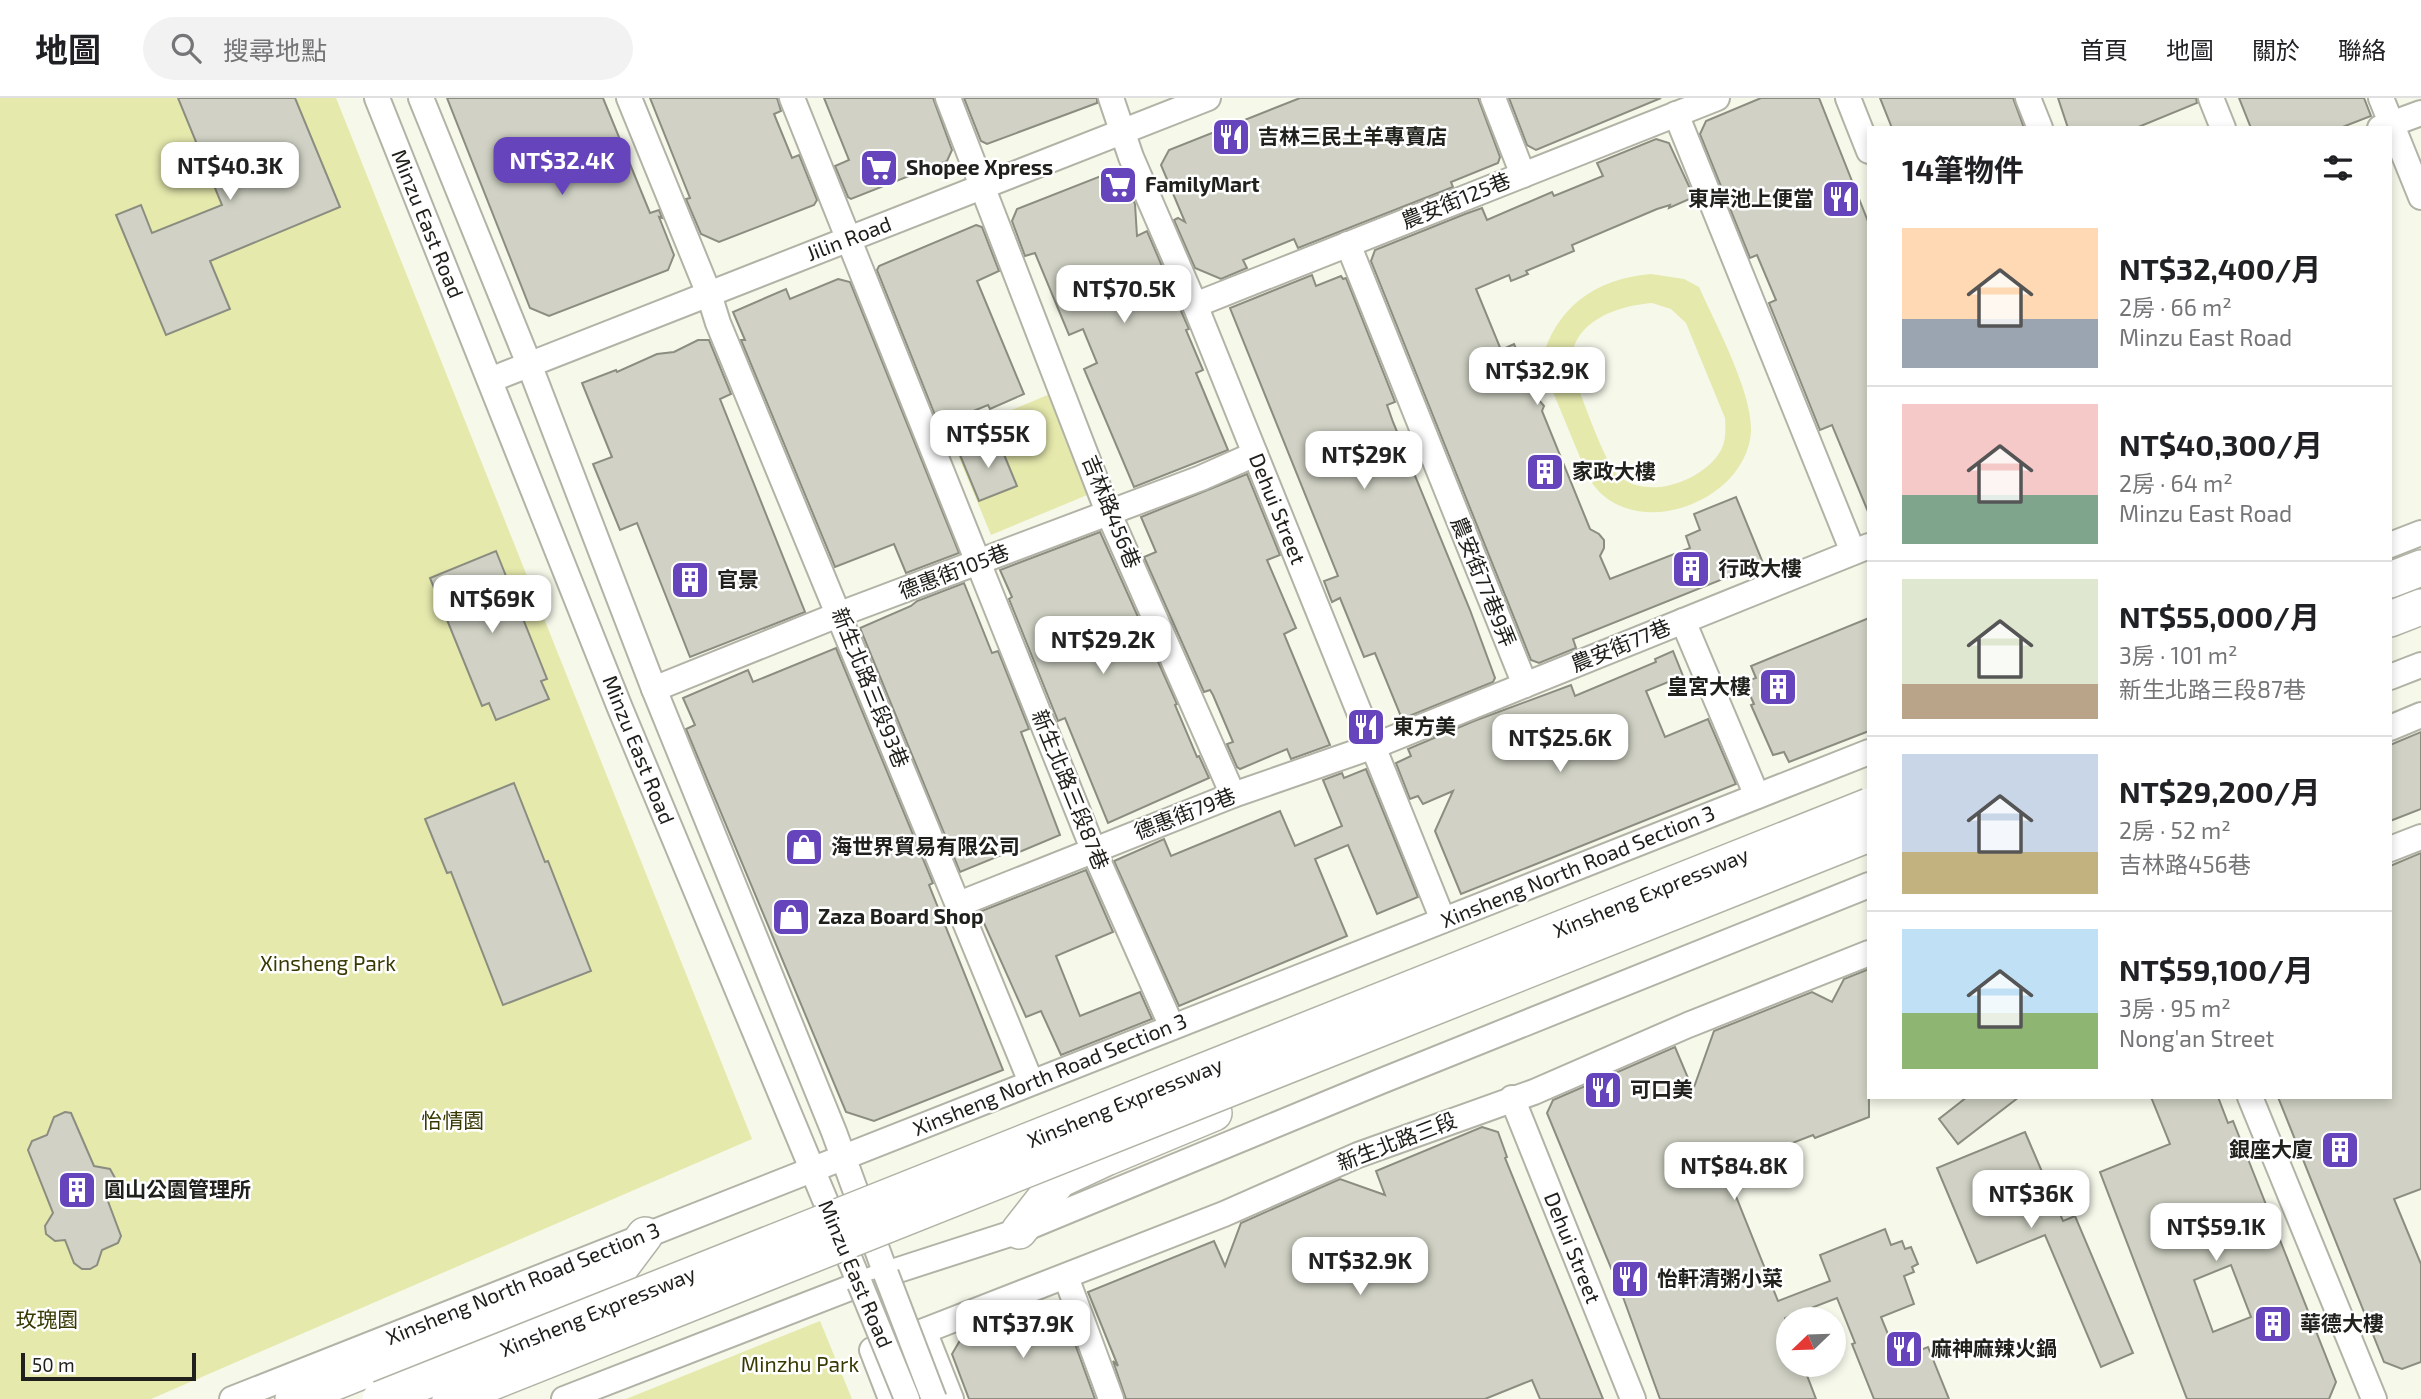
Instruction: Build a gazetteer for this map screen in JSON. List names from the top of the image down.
{
  "streets": {
    "highway": ["Xinsheng Expressway"],
    "street": [
      "農安街125巷",
      "Minzu East Road",
      "Jilin Road",
      "Dehui Street",
      "吉林路456巷",
      "德惠街105巷",
      "農安街77巷9弄",
      "農安街77巷",
      "新生北路三段93巷",
      "新生北路三段87巷",
      "德惠街79巷",
      "Xinsheng North Road Section 3",
      "新生北路三段"
    ]
  },
  "crossings": [
    ["農安街125巷", "Dehui Street"],
    ["農安街125巷", "農安街77巷9弄"],
    ["Minzu East Road", "Jilin Road"],
    ["Minzu East Road", "德惠街105巷"],
    ["Minzu East Road", "Xinsheng North Road Section 3"],
    ["Jilin Road", "Dehui Street"],
    ["Jilin Road", "吉林路456巷"],
    ["Jilin Road", "新生北路三段93巷"],
    ["Jilin Road", "新生北路三段87巷"],
    ["Dehui Street", "德惠街105巷"],
    ["Dehui Street", "農安街77巷"],
    ["Dehui Street", "德惠街79巷"],
    ["Dehui Street", "Xinsheng North Road Section 3"],
    ["Dehui Street", "新生北路三段"],
    ["吉林路456巷", "德惠街105巷"],
    ["吉林路456巷", "德惠街79巷"],
    ["德惠街105巷", "新生北路三段93巷"],
    ["德惠街105巷", "新生北路三段87巷"],
    ["農安街77巷9弄", "農安街77巷"],
    ["農安街77巷", "德惠街79巷"],
    ["新生北路三段93巷", "德惠街79巷"],
    ["新生北路三段93巷", "Xinsheng North Road Section 3"],
    ["新生北路三段87巷", "德惠街79巷"],
    ["新生北路三段87巷", "Xinsheng North Road Section 3"]
  ],
  "parks": [
    "Xinsheng Park",
    "怡情園",
    "玫瑰園",
    "Minzhu Park"
  ],
  "places": {
    "restaurant": [
      "吉林三民土羊專賣店",
      "東岸池上便當",
      "東方美",
      "可口美",
      "怡軒清粥小菜",
      "麻神麻辣火鍋"
    ],
    "supermarket": ["Shopee Xpress", "FamilyMart"],
    "building": [
      "家政大樓",
      "行政大樓",
      "官景",
      "皇宮大樓",
      "銀座大廈",
      "圓山公園管理所",
      "華德大樓"
    ],
    "shop": ["海世界貿易有限公司", "Zaza Board Shop"]
  },
  "scale_bar": "50 m",
  "north": "bottom left",
  "page": {
    "header": "地圖",
    "search": "搜尋地點",
    "nav": [
      "首頁",
      "地圖",
      "關於",
      "聯絡"
    ],
    "heading": "14筆物件",
    "price": [
      "NT$32.4K",
      "NT$40.3K",
      "NT$70.5K",
      "NT$32.9K",
      "NT$55K",
      "NT$29K",
      "NT$69K",
      "NT$29.2K",
      "NT$25.6K",
      "NT$84.8K",
      "NT$36K",
      "NT$59.1K",
      "NT$32.9K",
      "NT$37.9K"
    ],
    "list": [
      {
        "name": "NT$32,400/月",
        "note": "2房 · 66 m² · Minzu East Road"
      },
      {
        "name": "NT$40,300/月",
        "note": "2房 · 64 m² · Minzu East Road"
      },
      {
        "name": "NT$55,000/月",
        "note": "3房 · 101 m² · 新生北路三段87巷"
      },
      {
        "name": "NT$29,200/月",
        "note": "2房 · 52 m² · 吉林路456巷"
      },
      {
        "name": "NT$59,100/月",
        "note": "3房 · 95 m² · Nong'an Street"
      }
    ],
    "scale": "50 m"
  }
}
